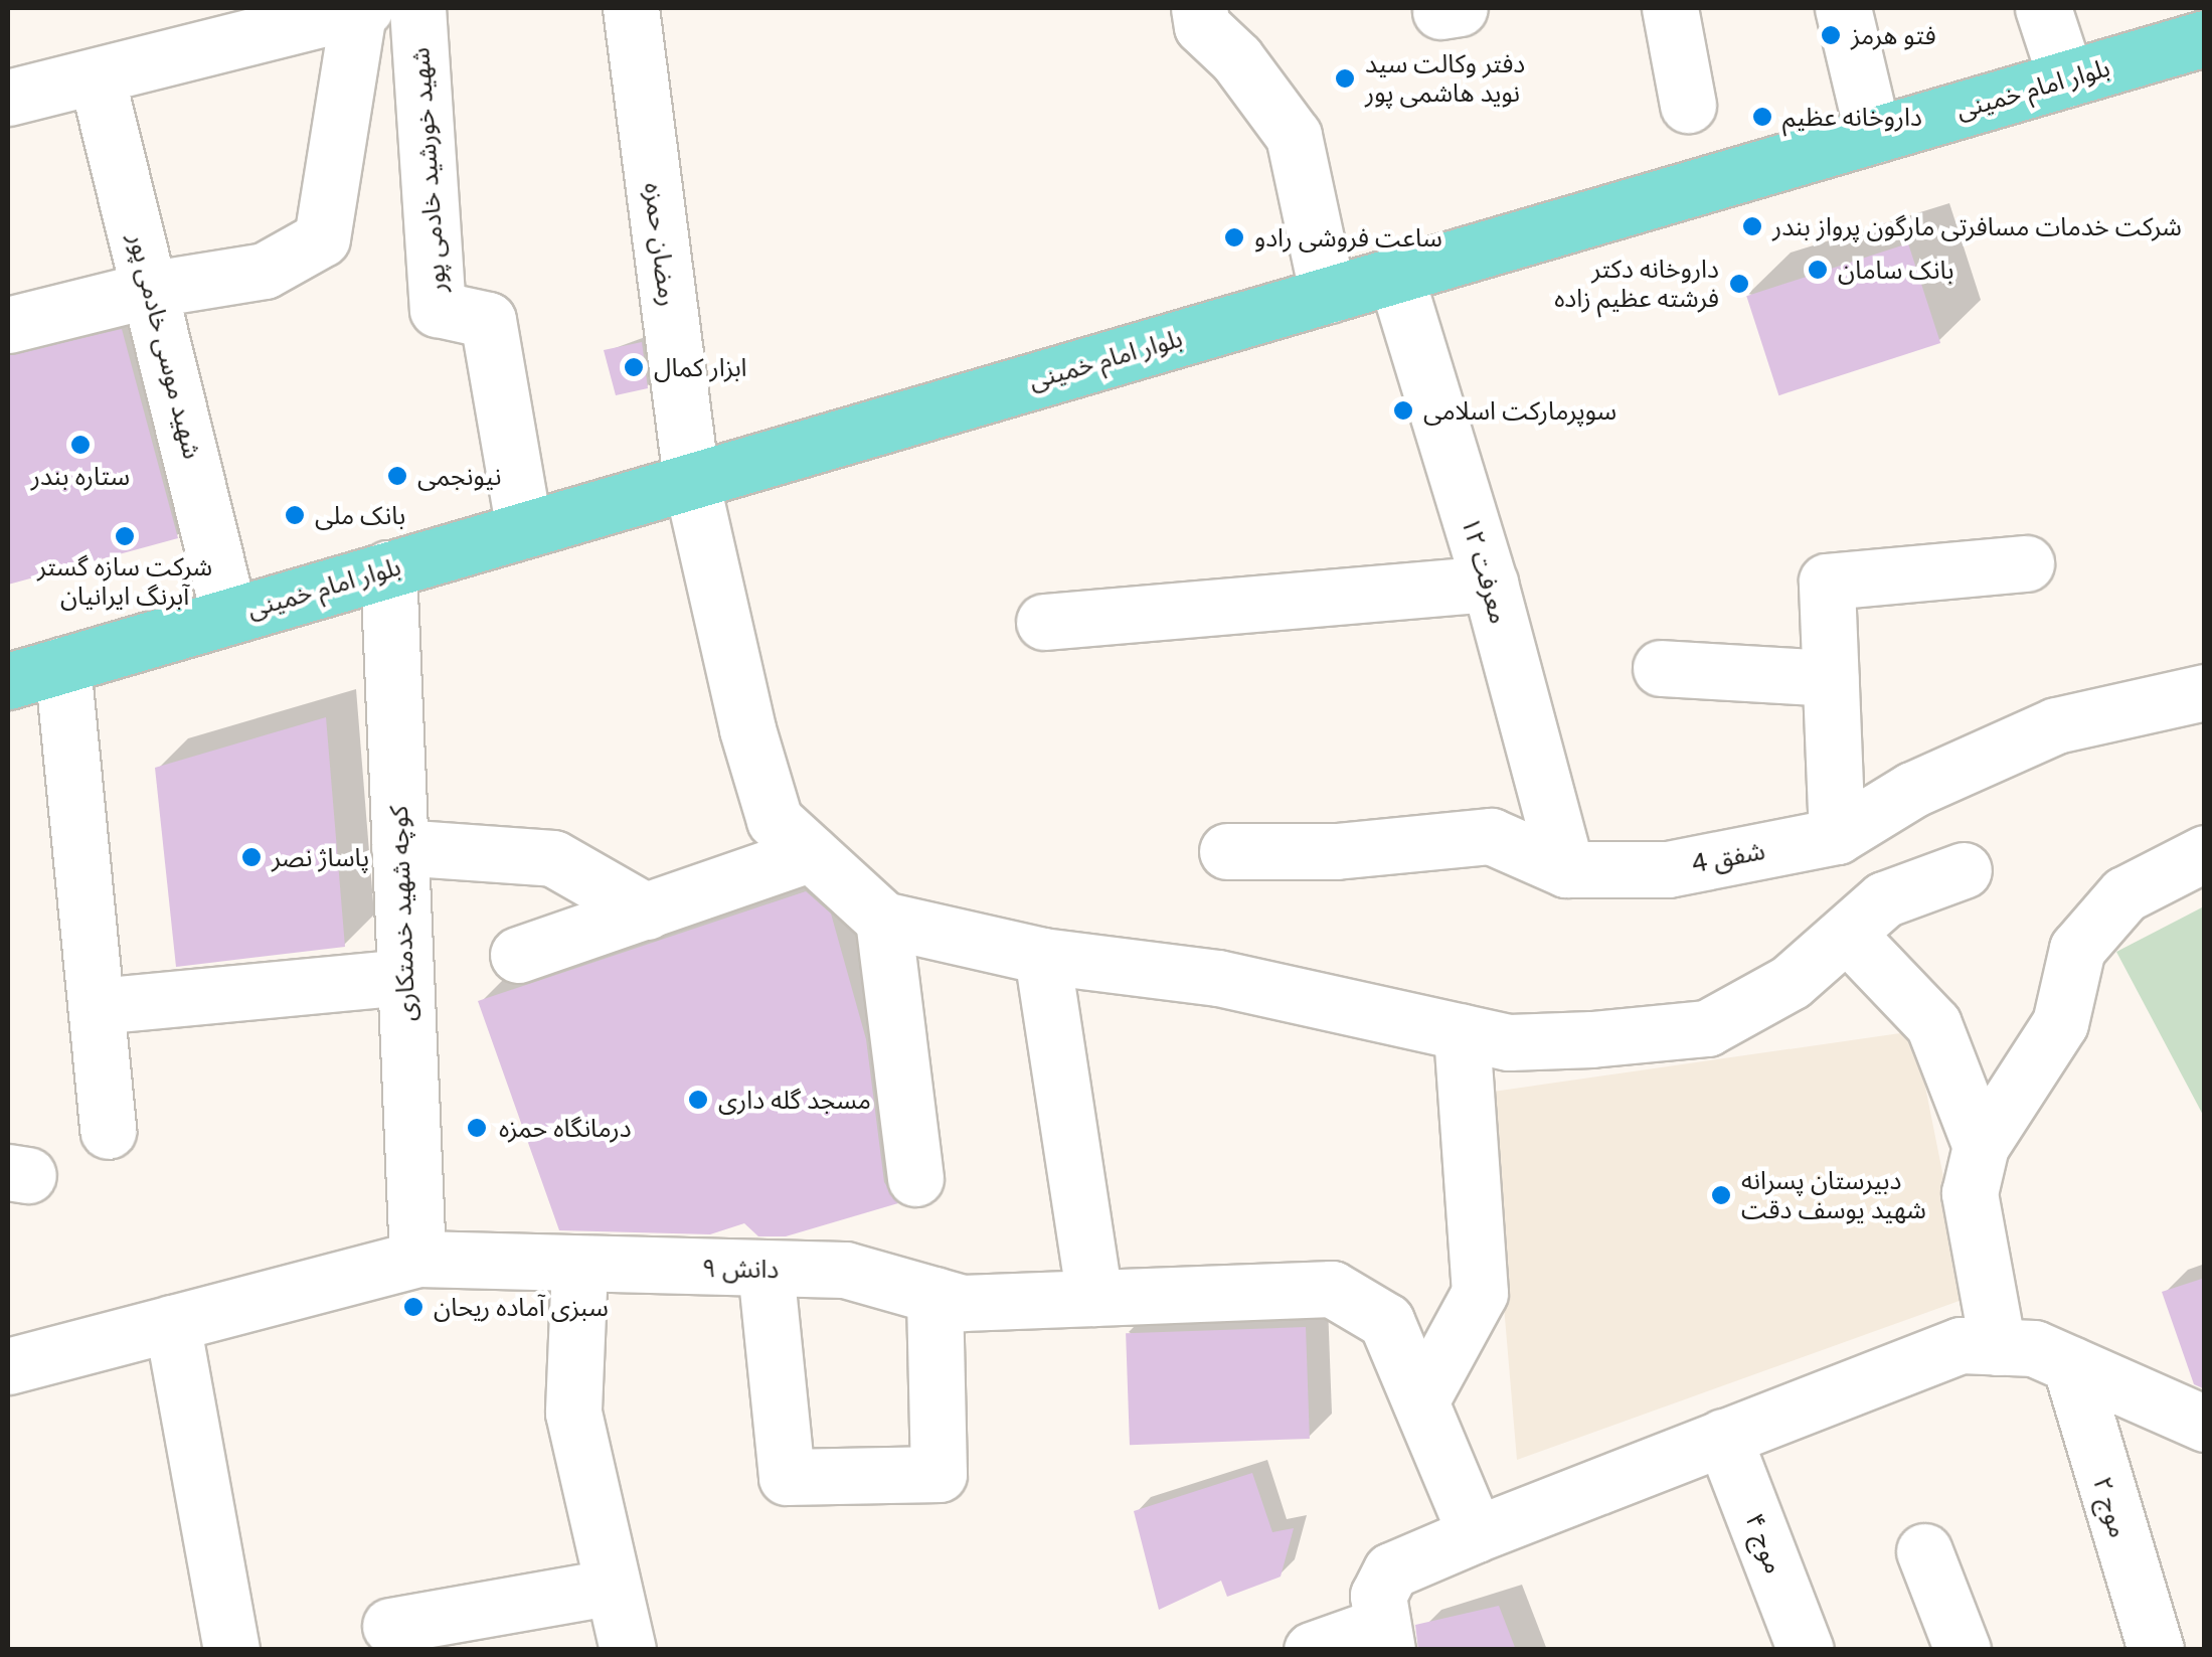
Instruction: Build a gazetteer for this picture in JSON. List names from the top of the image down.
{
  "streets": {
    "main road": ["بلوار امام خمینی"],
    "street": [
      "شهید خورشید خادمی پور",
      "رمضان حمزه",
      "شهید موسی خادمی پور",
      "معرفت ۱۲",
      "شفق 4",
      "کوچه شهید خدمتکاری",
      "دانش ۹",
      "موج ۲",
      "موج ۴"
    ]
  },
  "crossings": [
    ["بلوار امام خمینی", "شهید خورشید خادمی پور"],
    ["بلوار امام خمینی", "رمضان حمزه"],
    ["بلوار امام خمینی", "شهید موسی خادمی پور"],
    ["بلوار امام خمینی", "معرفت ۱۲"],
    ["بلوار امام خمینی", "کوچه شهید خدمتکاری"],
    ["معرفت ۱۲", "شفق 4"],
    ["کوچه شهید خدمتکاری", "دانش ۹"]
  ],
  "places": [
    "فتو هرمز",
    "دفتر وکالت سید نوید هاشمی پور",
    "داروخانه عظیم",
    "شرکت خدمات مسافرتی مارگون پرواز بندر",
    "ساعت فروشی رادو",
    "بانک سامان",
    "داروخانه دکتر فرشته عظیم زاده",
    "ابزار کمال",
    "سوپرمارکت اسلامی",
    "ستاره بندر",
    "نیونجمی",
    "بانک ملى",
    "شرکت سازه گستر آبرنگ ایرانیان",
    "پاساژ نصر",
    "مسجد گله داری",
    "درمانگاه حمزه",
    "دبیرستان پسرانه شهید یوسف دقت",
    "سبزی آماده ریحان"
  ]
}
